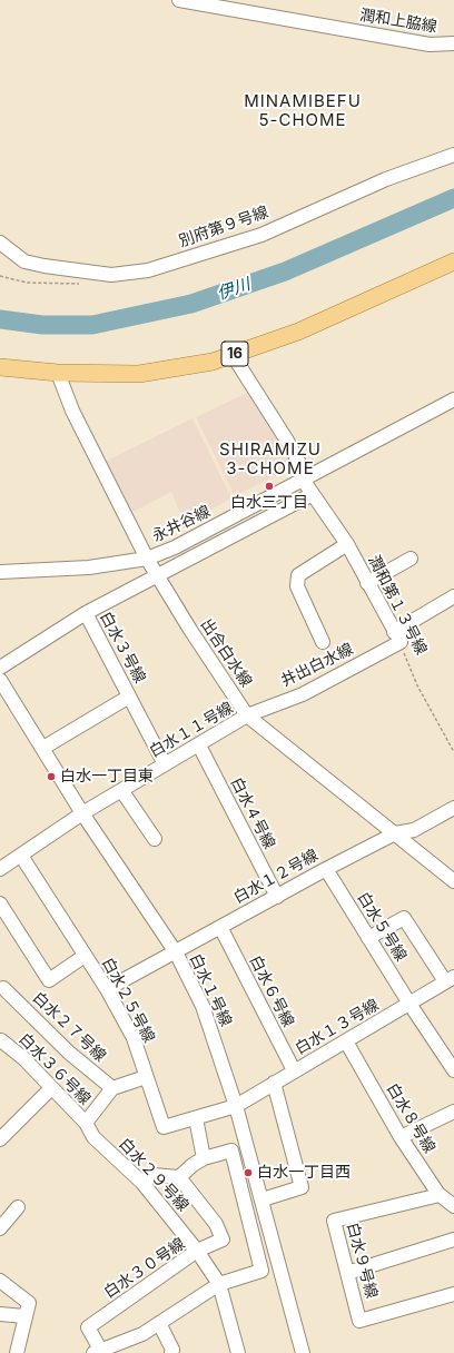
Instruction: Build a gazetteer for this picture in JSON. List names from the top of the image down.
{
  "streets": {
    "main road": ["16"],
    "street": [
      "潤和上脇線",
      "別府第９号線",
      "永井谷線",
      "潤和第１３号線",
      "白水３号線",
      "出合白水線",
      "井出白水線",
      "白水１１号線",
      "白水４号線",
      "白水１２号線",
      "白水５号線",
      "白水１号線",
      "白水６号線",
      "白水２５号線",
      "白水２７号線",
      "白水１３号線",
      "白水３６号線",
      "白水８号線",
      "白水２９号線",
      "白水９号線",
      "白水３０号線"
    ]
  },
  "crossings": [
    ["16", "潤和第１３号線"],
    ["16", "出合白水線"],
    ["永井谷線", "潤和第１３号線"],
    ["永井谷線", "出合白水線"],
    ["潤和第１３号線", "井出白水線"],
    ["白水３号線", "白水１１号線"],
    ["出合白水線", "井出白水線"],
    ["出合白水線", "白水１１号線"],
    ["出合白水線", "白水１２号線"],
    ["井出白水線", "白水１１号線"],
    ["白水１１号線", "白水４号線"],
    ["白水１１号線", "白水１号線"],
    ["白水１１号線", "白水２５号線"],
    ["白水４号線", "白水１２号線"],
    ["白水１２号線", "白水５号線"],
    ["白水１２号線", "白水１号線"],
    ["白水１２号線", "白水６号線"],
    ["白水１２号線", "白水２５号線"],
    ["白水５号線", "白水１３号線"],
    ["白水１号線", "白水２５号線"],
    ["白水１号線", "白水１３号線"],
    ["白水６号線", "白水１３号線"],
    ["白水２５号線", "白水１３号線"],
    ["白水２５号線", "白水３６号線"],
    ["白水２７号線", "白水３６号線"],
    ["白水１３号線", "白水８号線"],
    ["白水３６号線", "白水２９号線"],
    ["白水８号線", "白水９号線"],
    ["白水２９号線", "白水３０号線"]
  ],
  "districts": ["MINAMIBEFU 5-CHOME", "SHIRAMIZU 3-CHOME"],
  "water": ["伊川"],
  "places": ["白水三丁目", "白水一丁目東", "白水一丁目西"]
}
